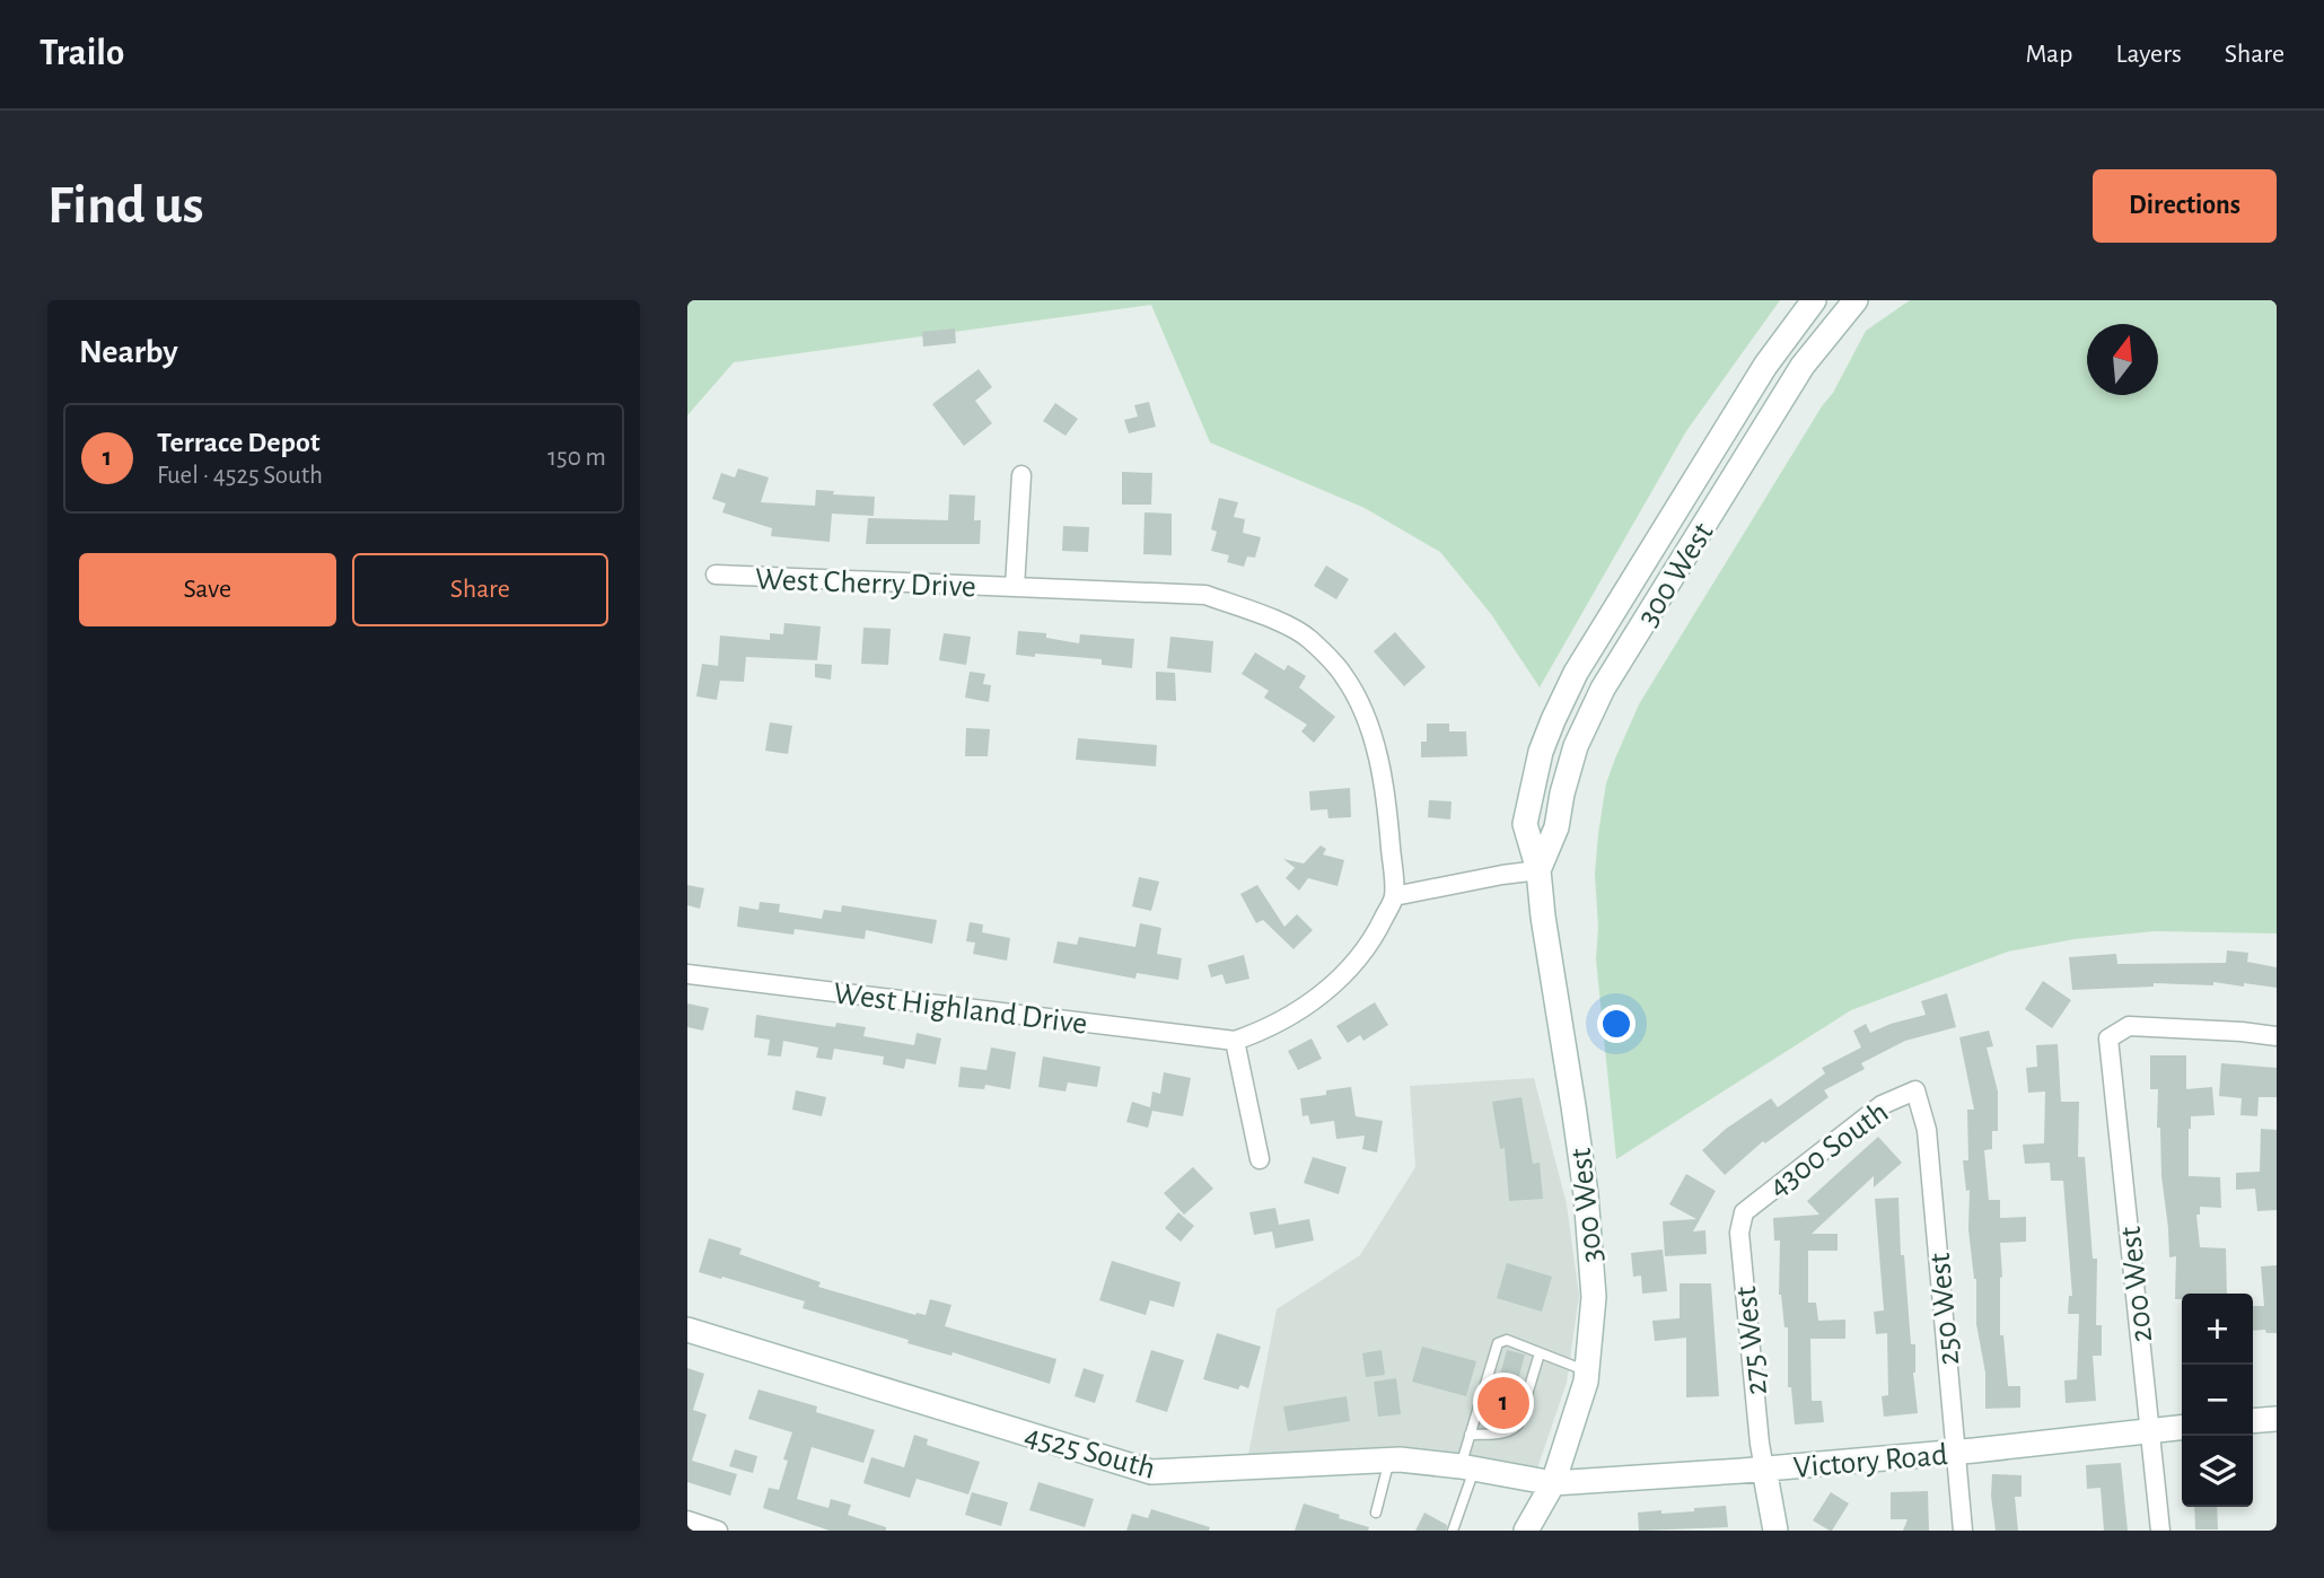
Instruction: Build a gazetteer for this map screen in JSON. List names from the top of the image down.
{
  "streets": {
    "main road": ["300 West", "4525 South", "Victory Road"],
    "street": [
      "West Cherry Drive",
      "West Highland Drive",
      "4300 South",
      "200 West",
      "250 West",
      "275 West"
    ]
  },
  "crossings": [
    ["300 West", "4525 South"],
    ["300 West", "Victory Road"],
    ["West Cherry Drive", "West Highland Drive"],
    ["4300 South", "250 West"],
    ["4300 South", "275 West"],
    ["200 West", "Victory Road"],
    ["250 West", "Victory Road"],
    ["275 West", "Victory Road"],
    ["4525 South", "Victory Road"]
  ],
  "north": "top",
  "page": {
    "header": "Trailo",
    "nav": ["Map", "Layers", "Share"],
    "buttons": [
      "Directions",
      ["Save", "Share"]
    ],
    "title": "Find us",
    "heading": "Nearby",
    "list": [
      {
        "mark": "1",
        "name": "Terrace Depot",
        "note": "Fuel · 4525 South",
        "value": "150 m"
      }
    ],
    "map_buttons": ["+", "−"],
    "pins": "1"
  }
}
